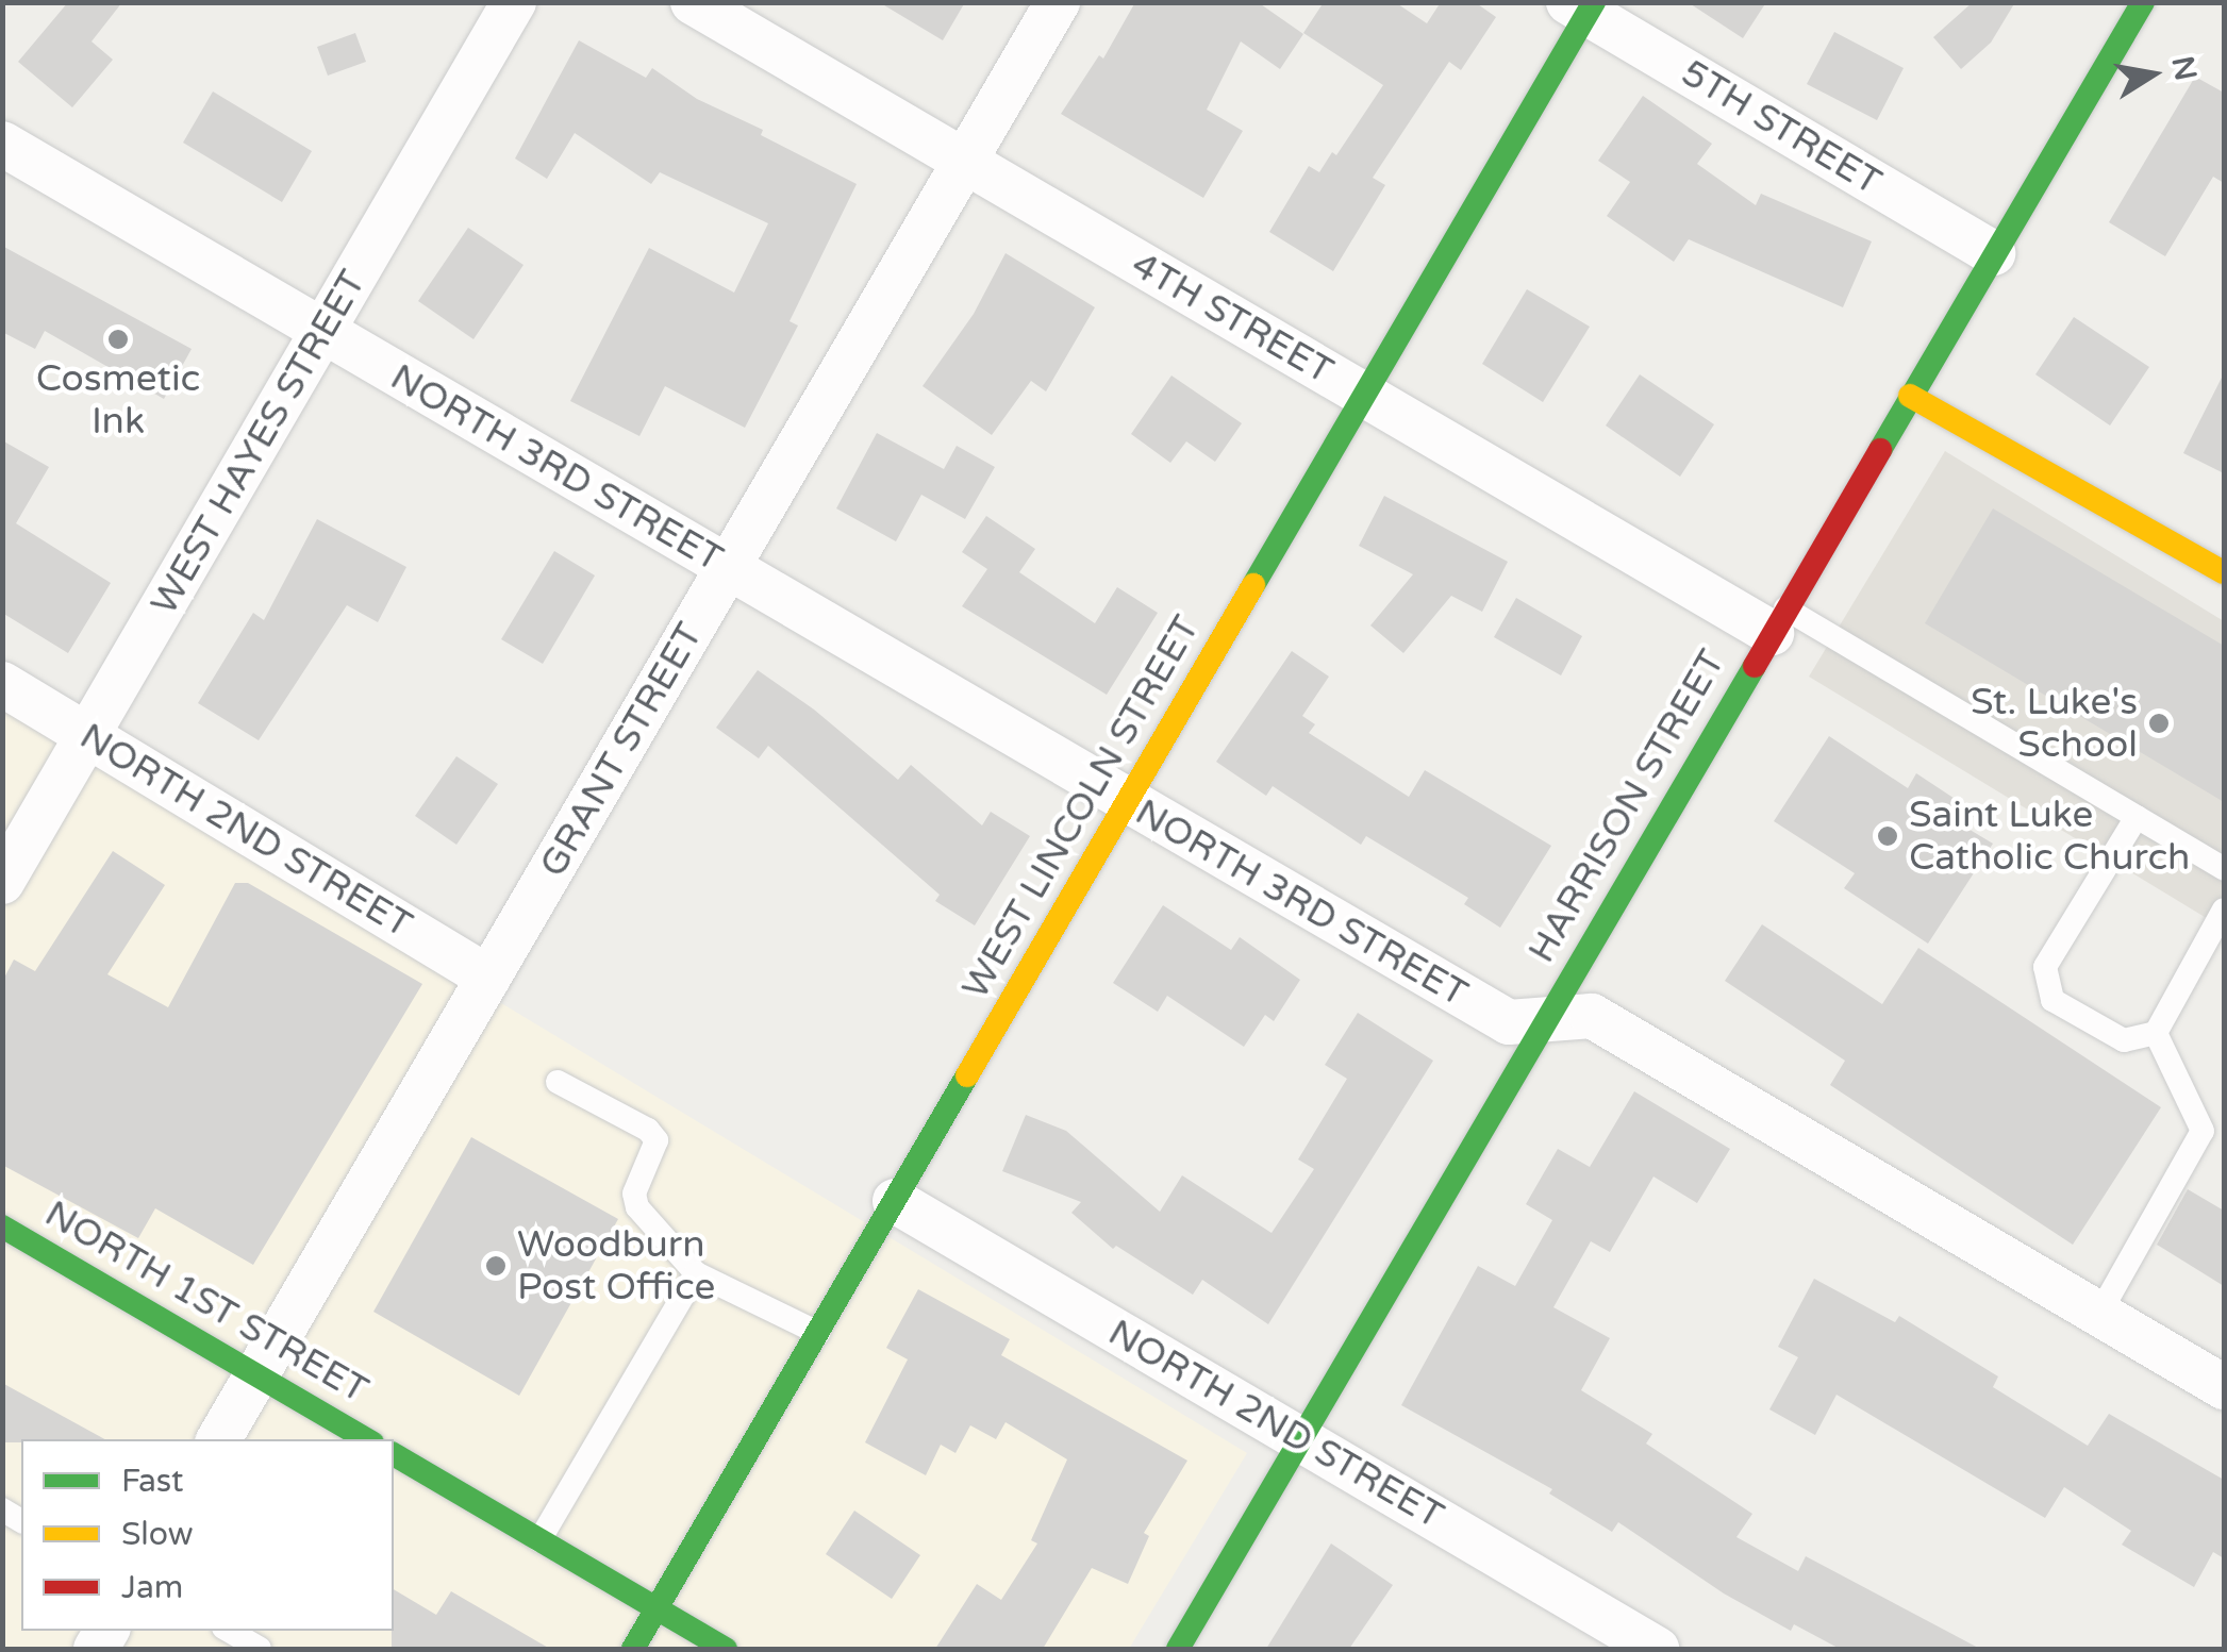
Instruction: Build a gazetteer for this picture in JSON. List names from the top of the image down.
{
  "streets": {
    "street": [
      "5TH STREET",
      "4TH STREET",
      "WEST HAYES STREET",
      "NORTH 3RD STREET",
      "GRANT STREET",
      "HARRISON STREET",
      "WEST LINCOLN STREET",
      "NORTH 2ND STREET",
      "NORTH 1ST STREET"
    ]
  },
  "crossings": [
    ["5TH STREET", "HARRISON STREET"],
    ["5TH STREET", "WEST LINCOLN STREET"],
    ["4TH STREET", "GRANT STREET"],
    ["4TH STREET", "HARRISON STREET"],
    ["4TH STREET", "WEST LINCOLN STREET"],
    ["WEST HAYES STREET", "NORTH 3RD STREET"],
    ["WEST HAYES STREET", "NORTH 2ND STREET"],
    ["NORTH 3RD STREET", "GRANT STREET"],
    ["NORTH 3RD STREET", "HARRISON STREET"],
    ["NORTH 3RD STREET", "WEST LINCOLN STREET"],
    ["GRANT STREET", "NORTH 2ND STREET"],
    ["GRANT STREET", "NORTH 1ST STREET"],
    ["HARRISON STREET", "NORTH 2ND STREET"],
    ["WEST LINCOLN STREET", "NORTH 2ND STREET"],
    ["WEST LINCOLN STREET", "NORTH 1ST STREET"]
  ],
  "places": [
    "Cosmetic Ink",
    "St. Luke's School",
    "Saint Luke Catholic Church",
    "Woodburn Post Office"
  ],
  "legend": ["Fast", "Slow", "Jam"],
  "north": "right"
}
